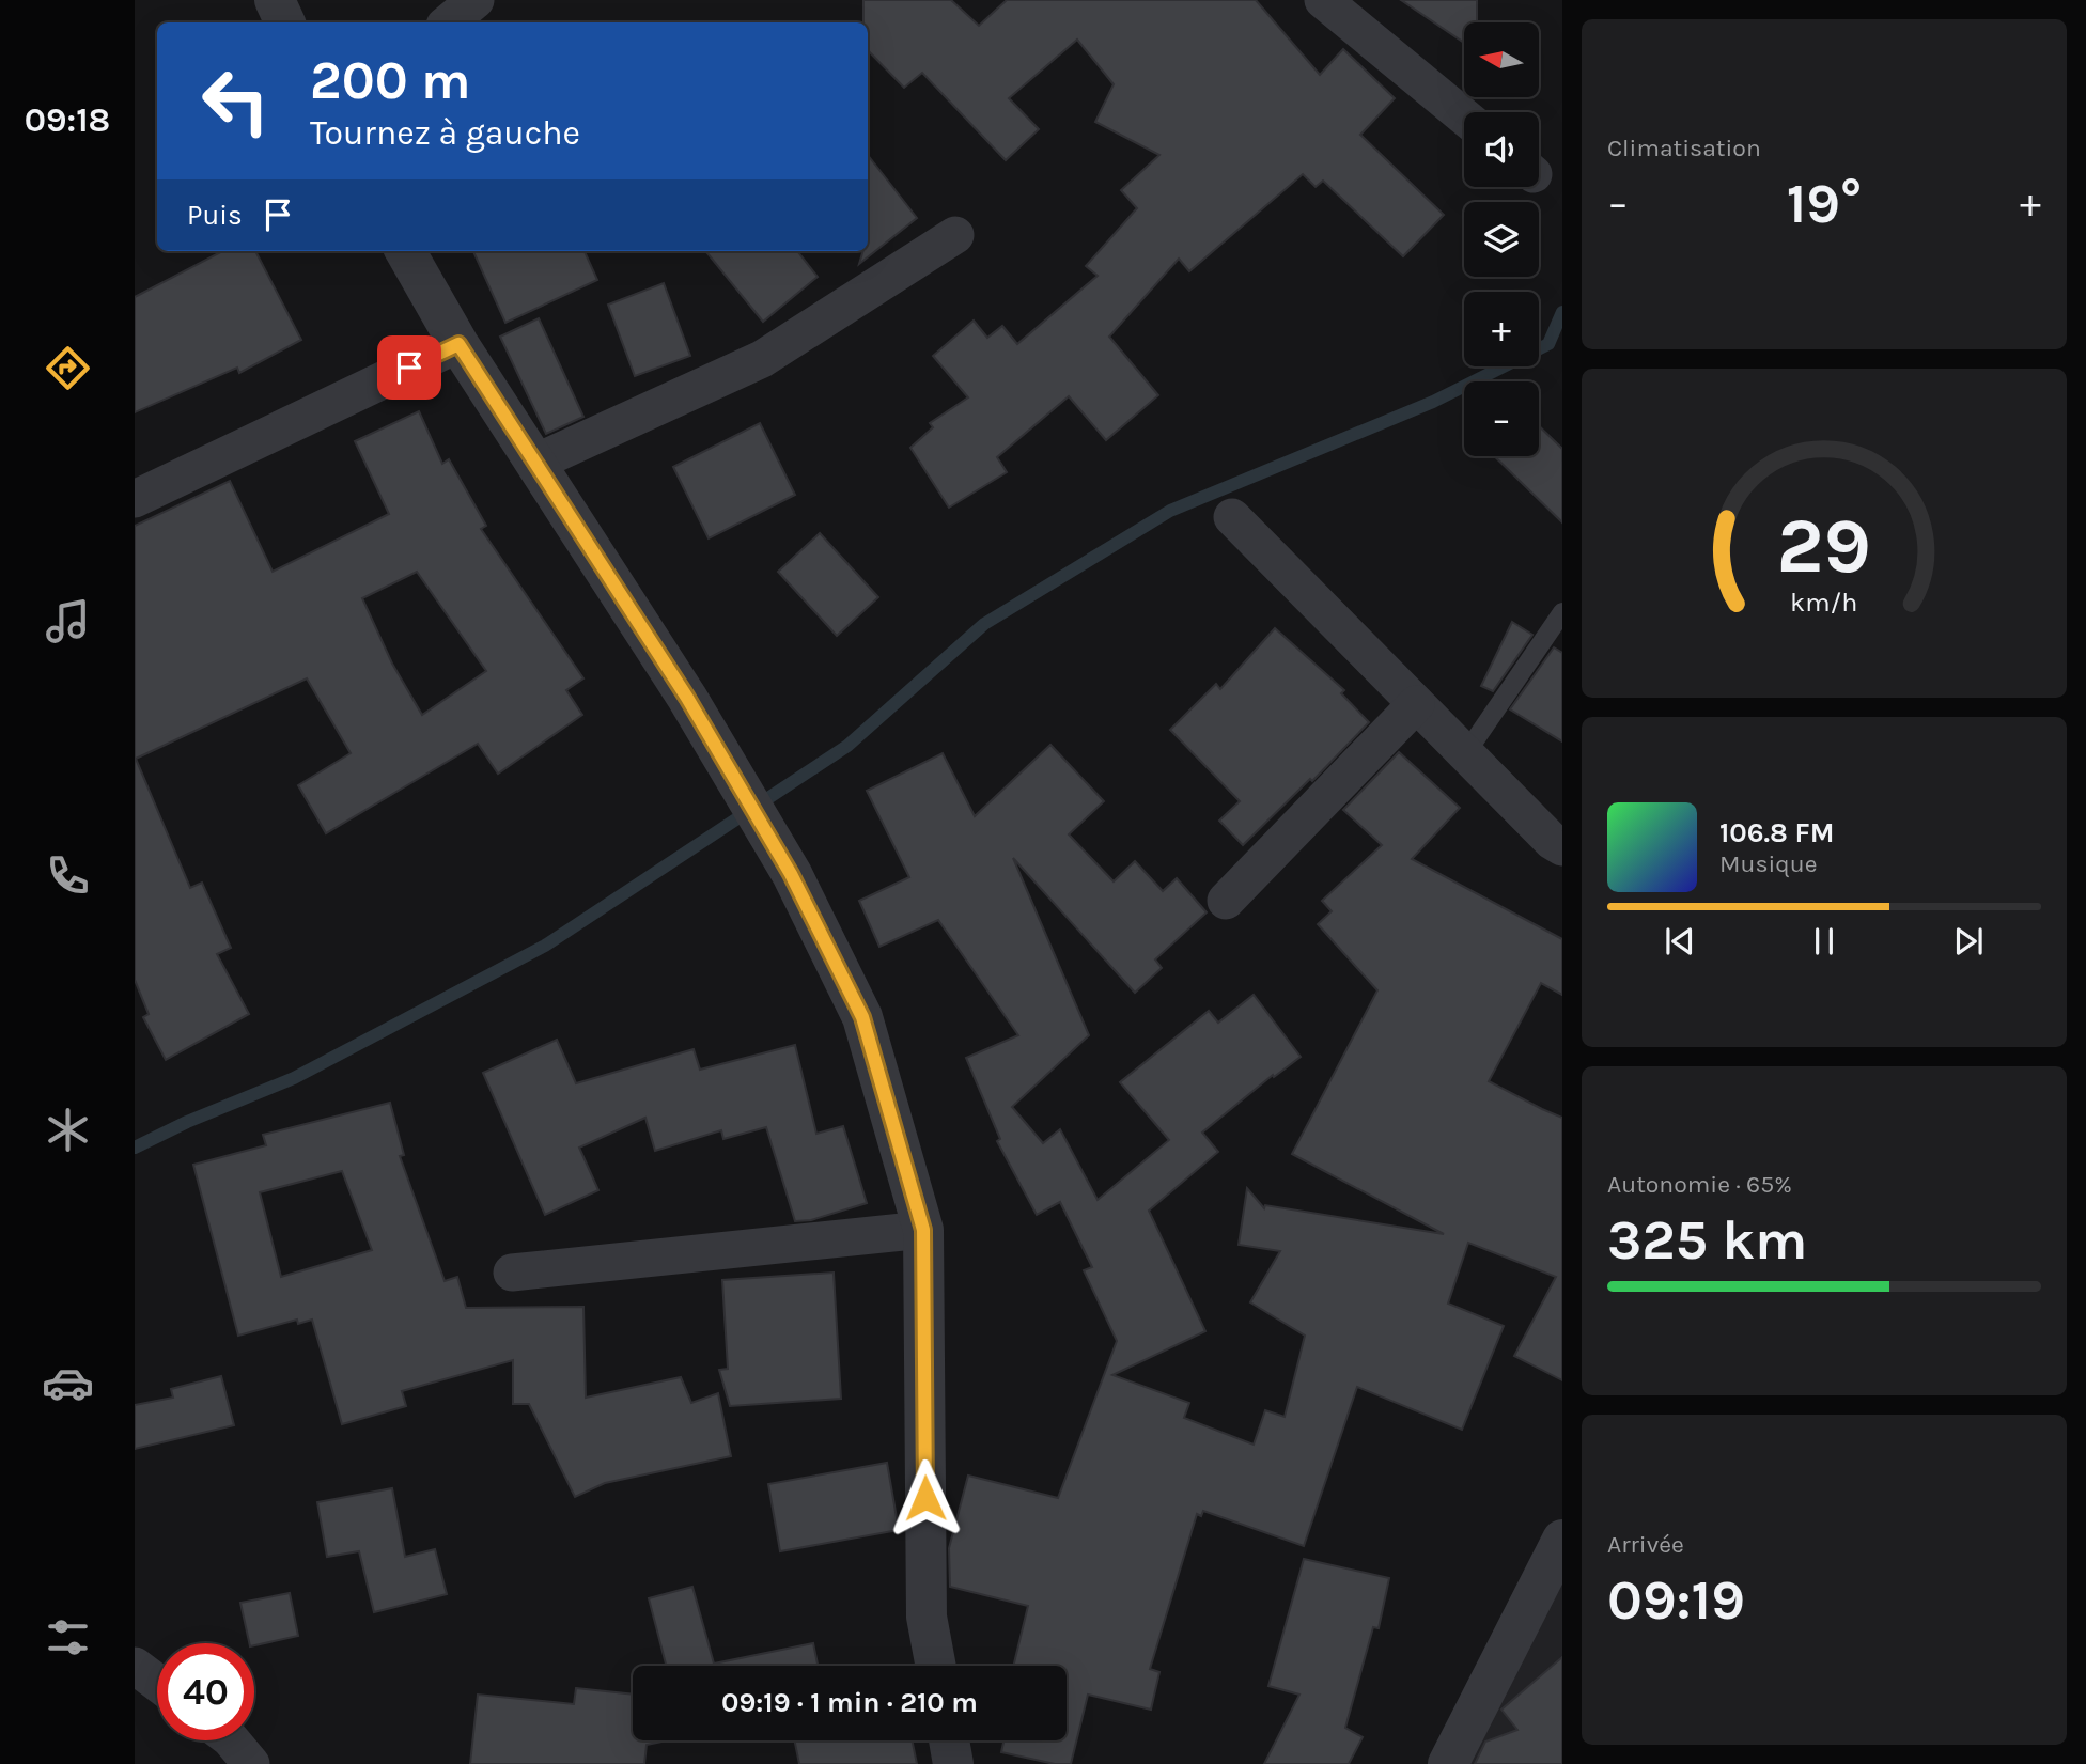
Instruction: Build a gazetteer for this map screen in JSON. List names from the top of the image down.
{
  "north": "left",
  "page": {
    "tabs": "09:18",
    "tile": [
      "Climatisation",
      ["Autonomie · 65%", "325 km"],
      ["Arrivée", "09:19"]
    ],
    "map_buttons": ["+", "−"],
    "turn": ["200 m", "Tournez à gauche"],
    "heat": ["−", "19°", "+"],
    "then": "Puis",
    "song": ["106.8 FM", "Musique"],
    "limit": "40",
    "trip": "09:19 · 1 min · 210 m",
    "gauge": ["29", "km/h"]
  }
}
